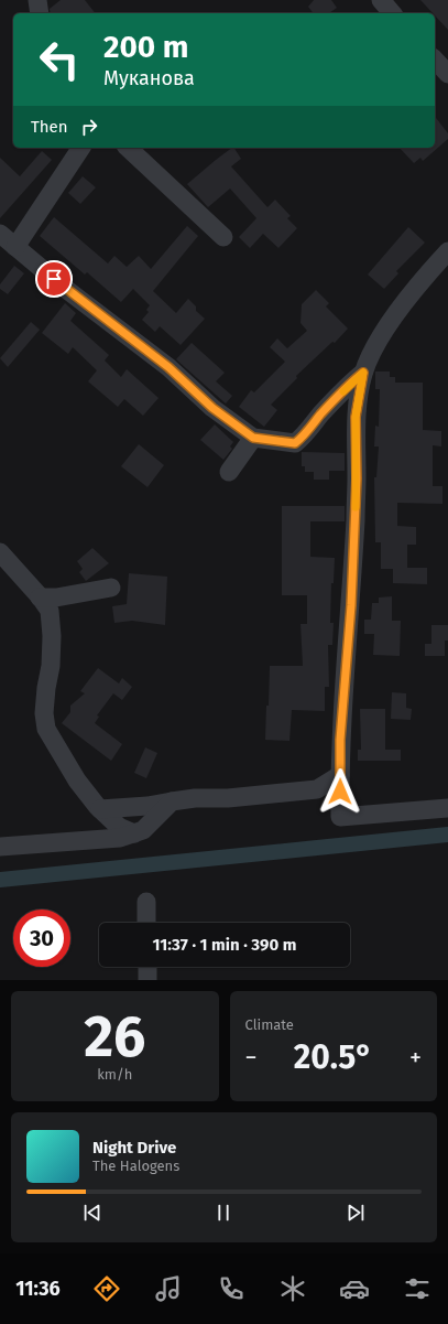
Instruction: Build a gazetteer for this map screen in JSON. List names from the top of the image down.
{
  "page": {
    "turn": ["200 m", "Муканова"],
    "then": "Then",
    "limit": "30",
    "trip": "11:37 · 1 min · 390 m",
    "tile": [
      ["26", "km/h"],
      "Climate"
    ],
    "heat": ["−", "20.5°", "+"],
    "song": ["Night Drive", "The Halogens"],
    "tabs": "11:36"
  }
}
